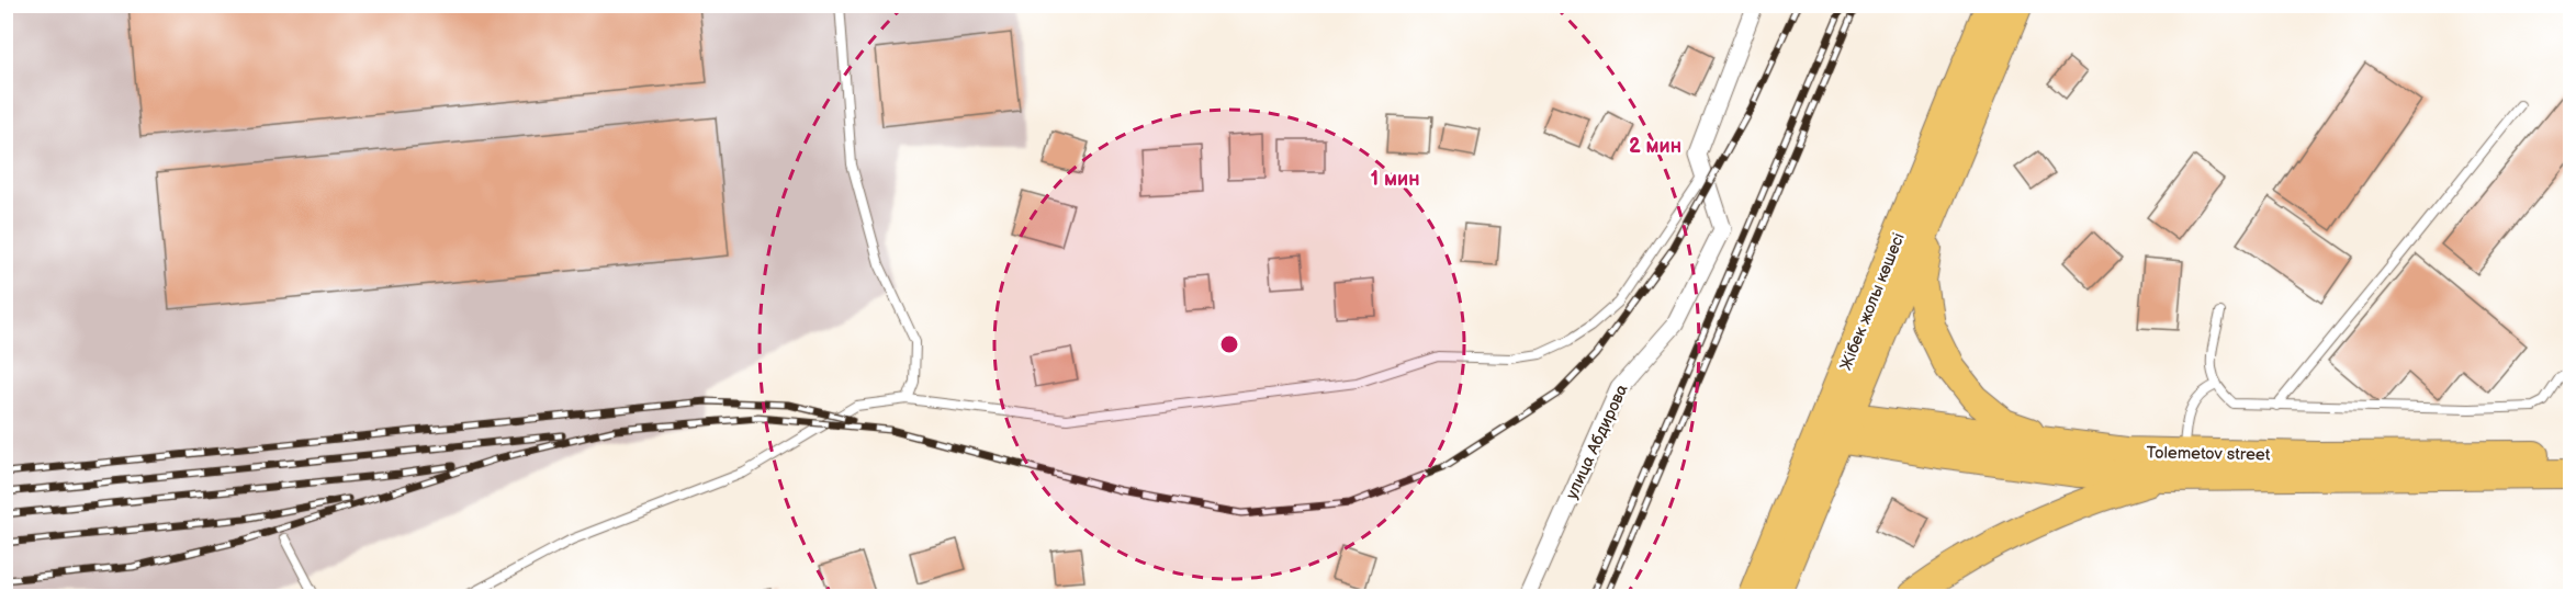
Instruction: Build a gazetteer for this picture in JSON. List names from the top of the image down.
{
  "streets": {
    "main road": ["Жібек жолы көшесі", "Tolemetov street"],
    "street": ["улица Абдирова"]
  },
  "crossings": [
    ["Жібек жолы көшесі", "Tolemetov street"]
  ],
  "rings": ["2 мин", "1 мин"]
}
